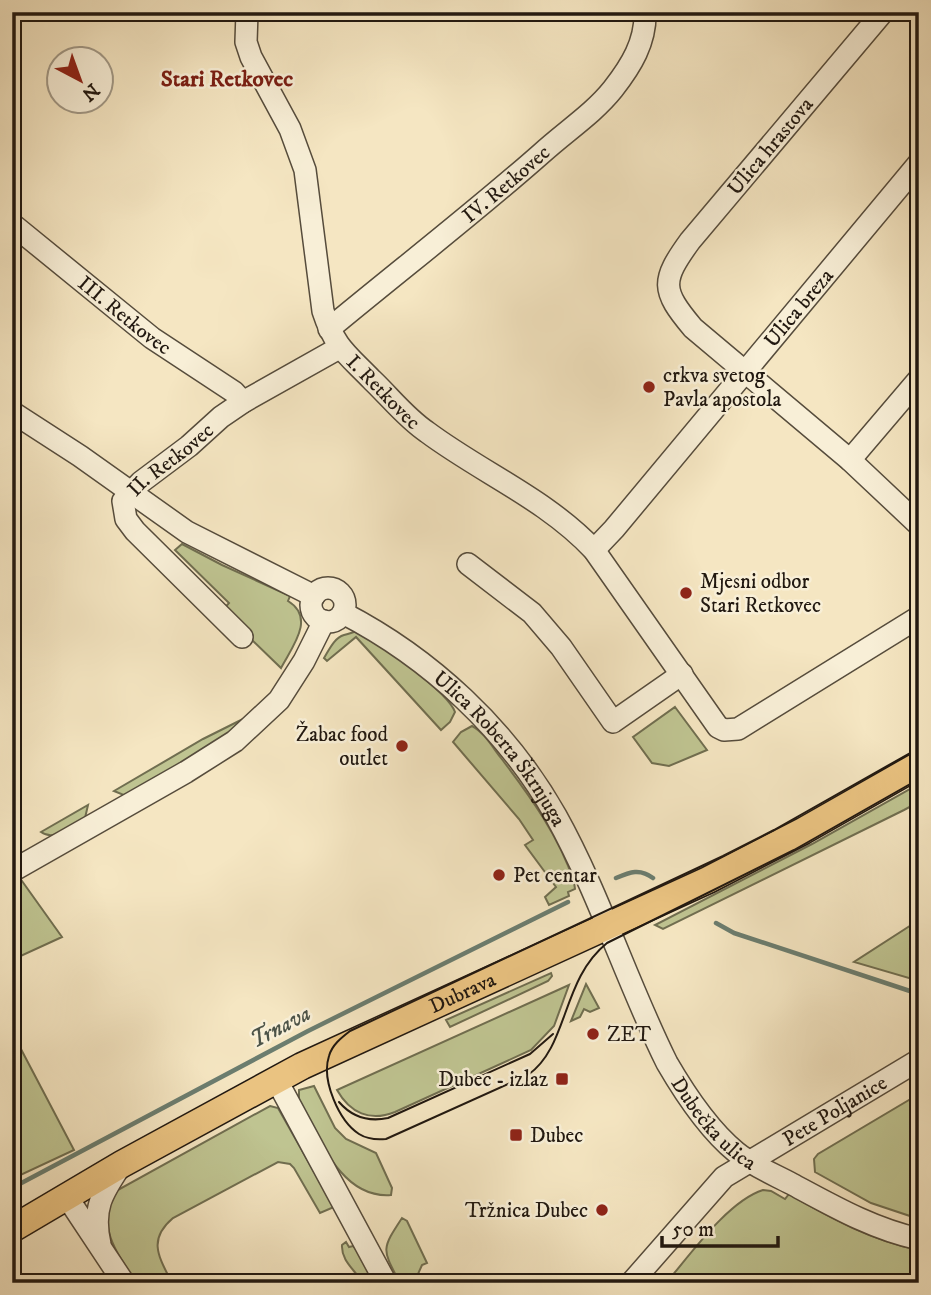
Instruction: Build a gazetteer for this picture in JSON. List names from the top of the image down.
{
  "streets": {
    "main road": ["Dubrava"],
    "street": [
      "Ulica hrastova",
      "IV. Retkovec",
      "Ulica breza",
      "III. Retkovec",
      "I. Retkovec",
      "II. Retkovec",
      "Ulica Roberta Škrnjuga",
      "Pete Poljanice",
      "Dubečka ulica"
    ]
  },
  "crossings": [
    ["Ulica hrastova", "Ulica breza"],
    ["IV. Retkovec", "I. Retkovec"],
    ["IV. Retkovec", "II. Retkovec"],
    ["Ulica breza", "I. Retkovec"],
    ["III. Retkovec", "II. Retkovec"],
    ["I. Retkovec", "II. Retkovec"],
    ["Ulica Roberta Škrnjuga", "Dubrava"],
    ["Ulica Roberta Škrnjuga", "Dubečka ulica"],
    ["Dubrava", "Dubečka ulica"],
    ["Pete Poljanice", "Dubečka ulica"]
  ],
  "districts": ["Stari Retkovec"],
  "water": ["Trnava"],
  "places": {
    "other": [
      "crkva svetog Pavla apostola",
      "Mjesni odbor Stari Retkovec",
      "Žabac food outlet",
      "Pet centar",
      "ZET",
      "Tržnica Dubec"
    ],
    "transit": ["Dubec - izlaz", "Dubec"]
  },
  "scale_bar": "50 m",
  "north": "bottom right"
}
